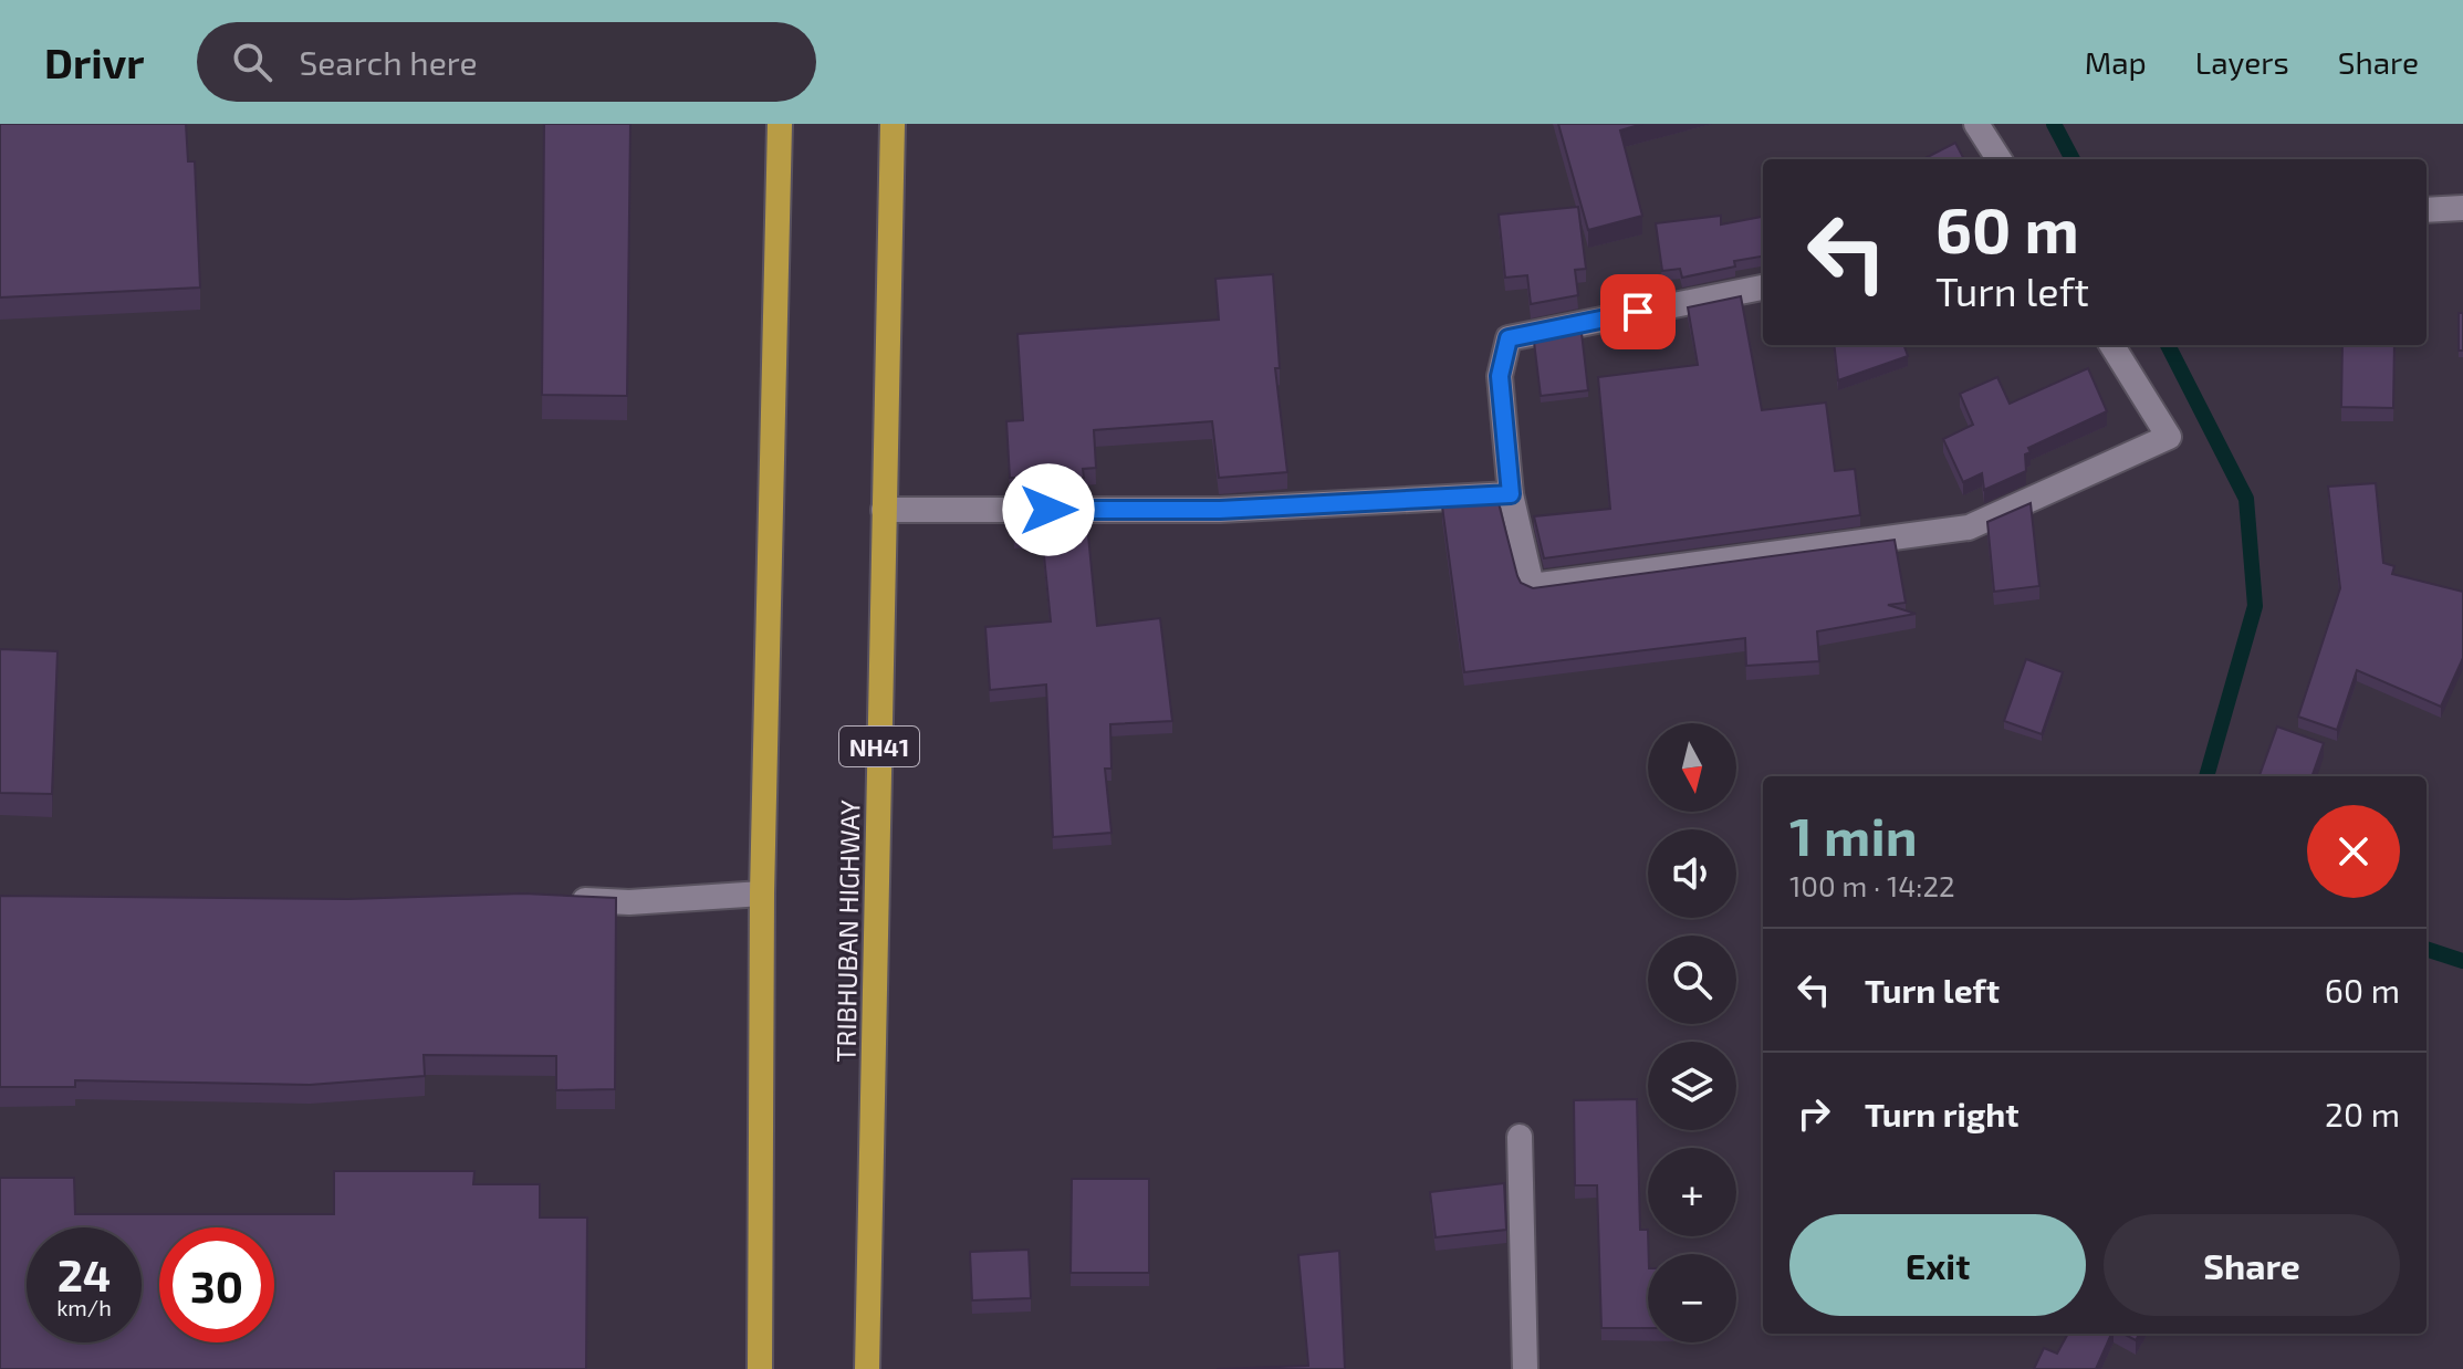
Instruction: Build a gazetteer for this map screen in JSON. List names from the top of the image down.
{
  "streets": {
    "highway": ["NH41", "TRIBHUBAN HIGHWAY"]
  },
  "north": "bottom",
  "page": {
    "header": "Drivr",
    "search": "Search here",
    "nav": ["Map", "Layers", "Share"],
    "turn": ["60 m", "Turn left"],
    "map_buttons": ["+", "−"],
    "heading": ["1 min", "100 m · 14:22"],
    "list": [
      {
        "name": "Turn left",
        "value": "60 m"
      },
      {
        "name": "Turn right",
        "value": "20 m"
      }
    ],
    "buttons": ["Exit", "Share"],
    "speed": "24 km/h",
    "limit": "30"
  }
}
